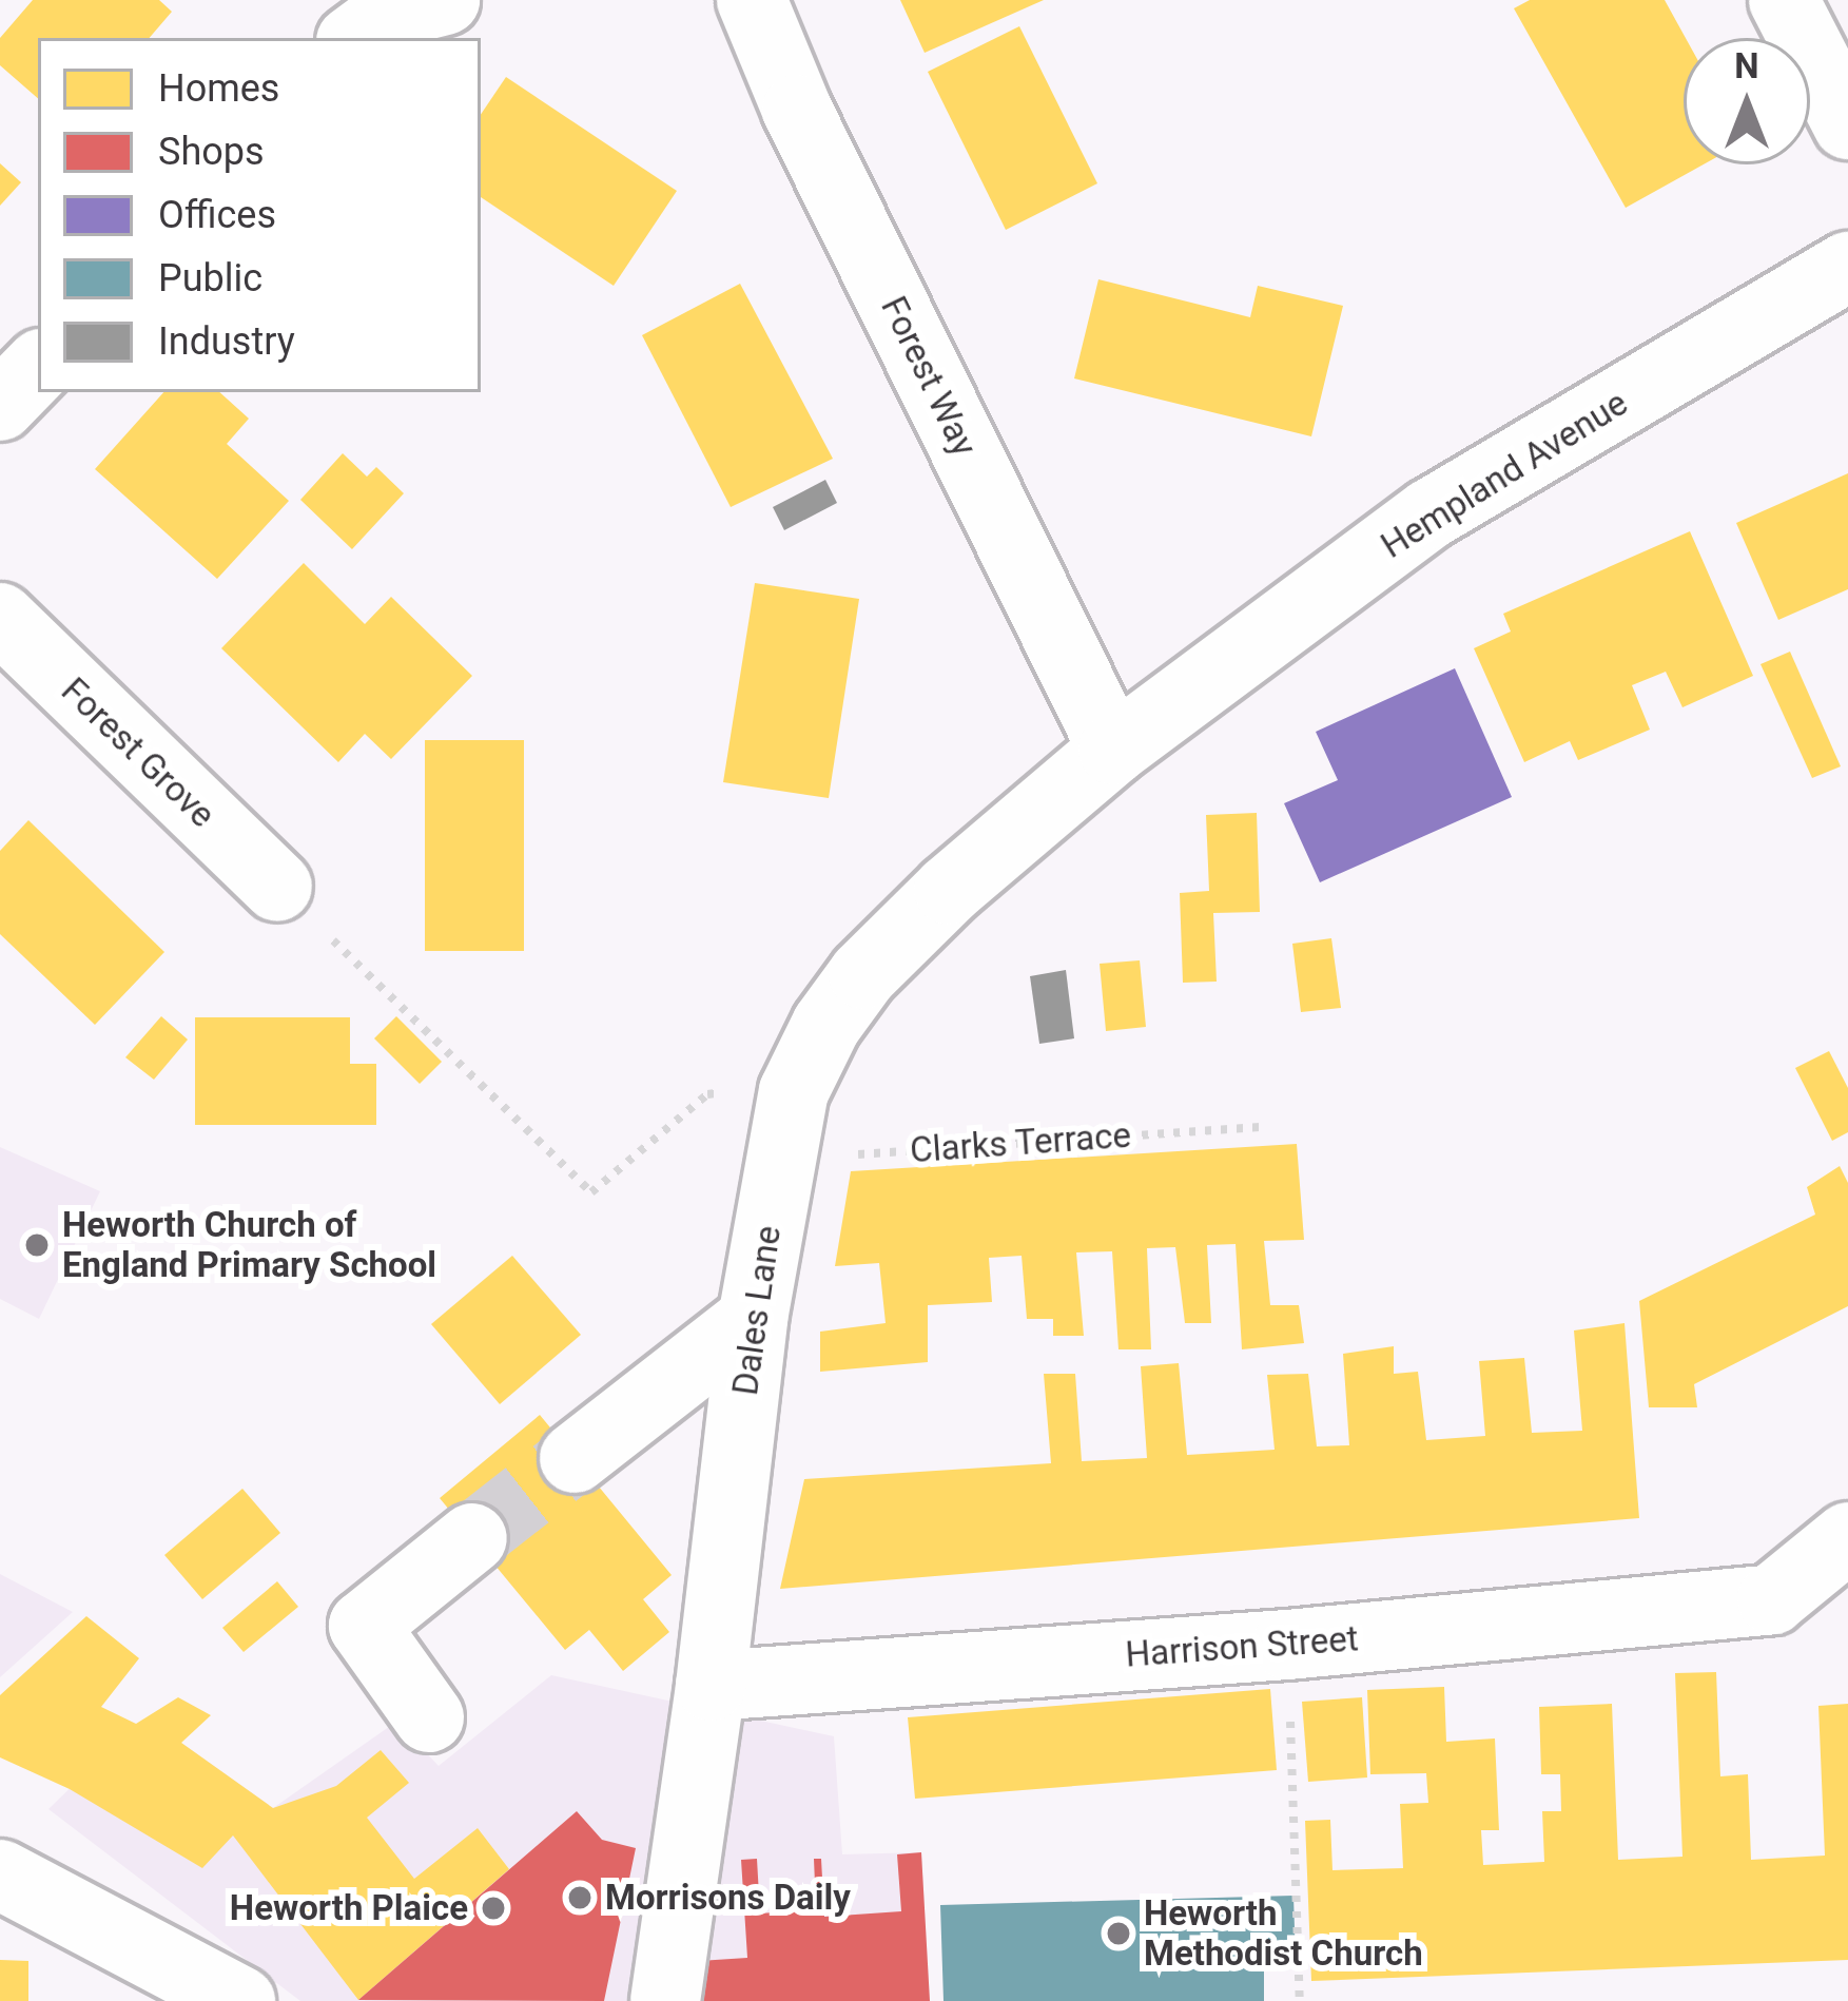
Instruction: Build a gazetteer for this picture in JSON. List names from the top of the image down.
{
  "streets": {
    "street": [
      "Forest Way",
      "Hempland Avenue",
      "Forest Grove",
      "Dales Lane",
      "Harrison Street"
    ],
    "path": ["Clarks Terrace"]
  },
  "crossings": [
    ["Forest Way", "Hempland Avenue"],
    ["Forest Way", "Dales Lane"],
    ["Hempland Avenue", "Dales Lane"],
    ["Clarks Terrace", "Dales Lane"],
    ["Dales Lane", "Harrison Street"]
  ],
  "places": [
    "Heworth Church of England Primary School",
    "Morrisons Daily",
    "Heworth Plaice",
    "Heworth Methodist Church"
  ],
  "legend": [
    "Homes",
    "Shops",
    "Offices",
    "Public",
    "Industry"
  ],
  "north": "top"
}
